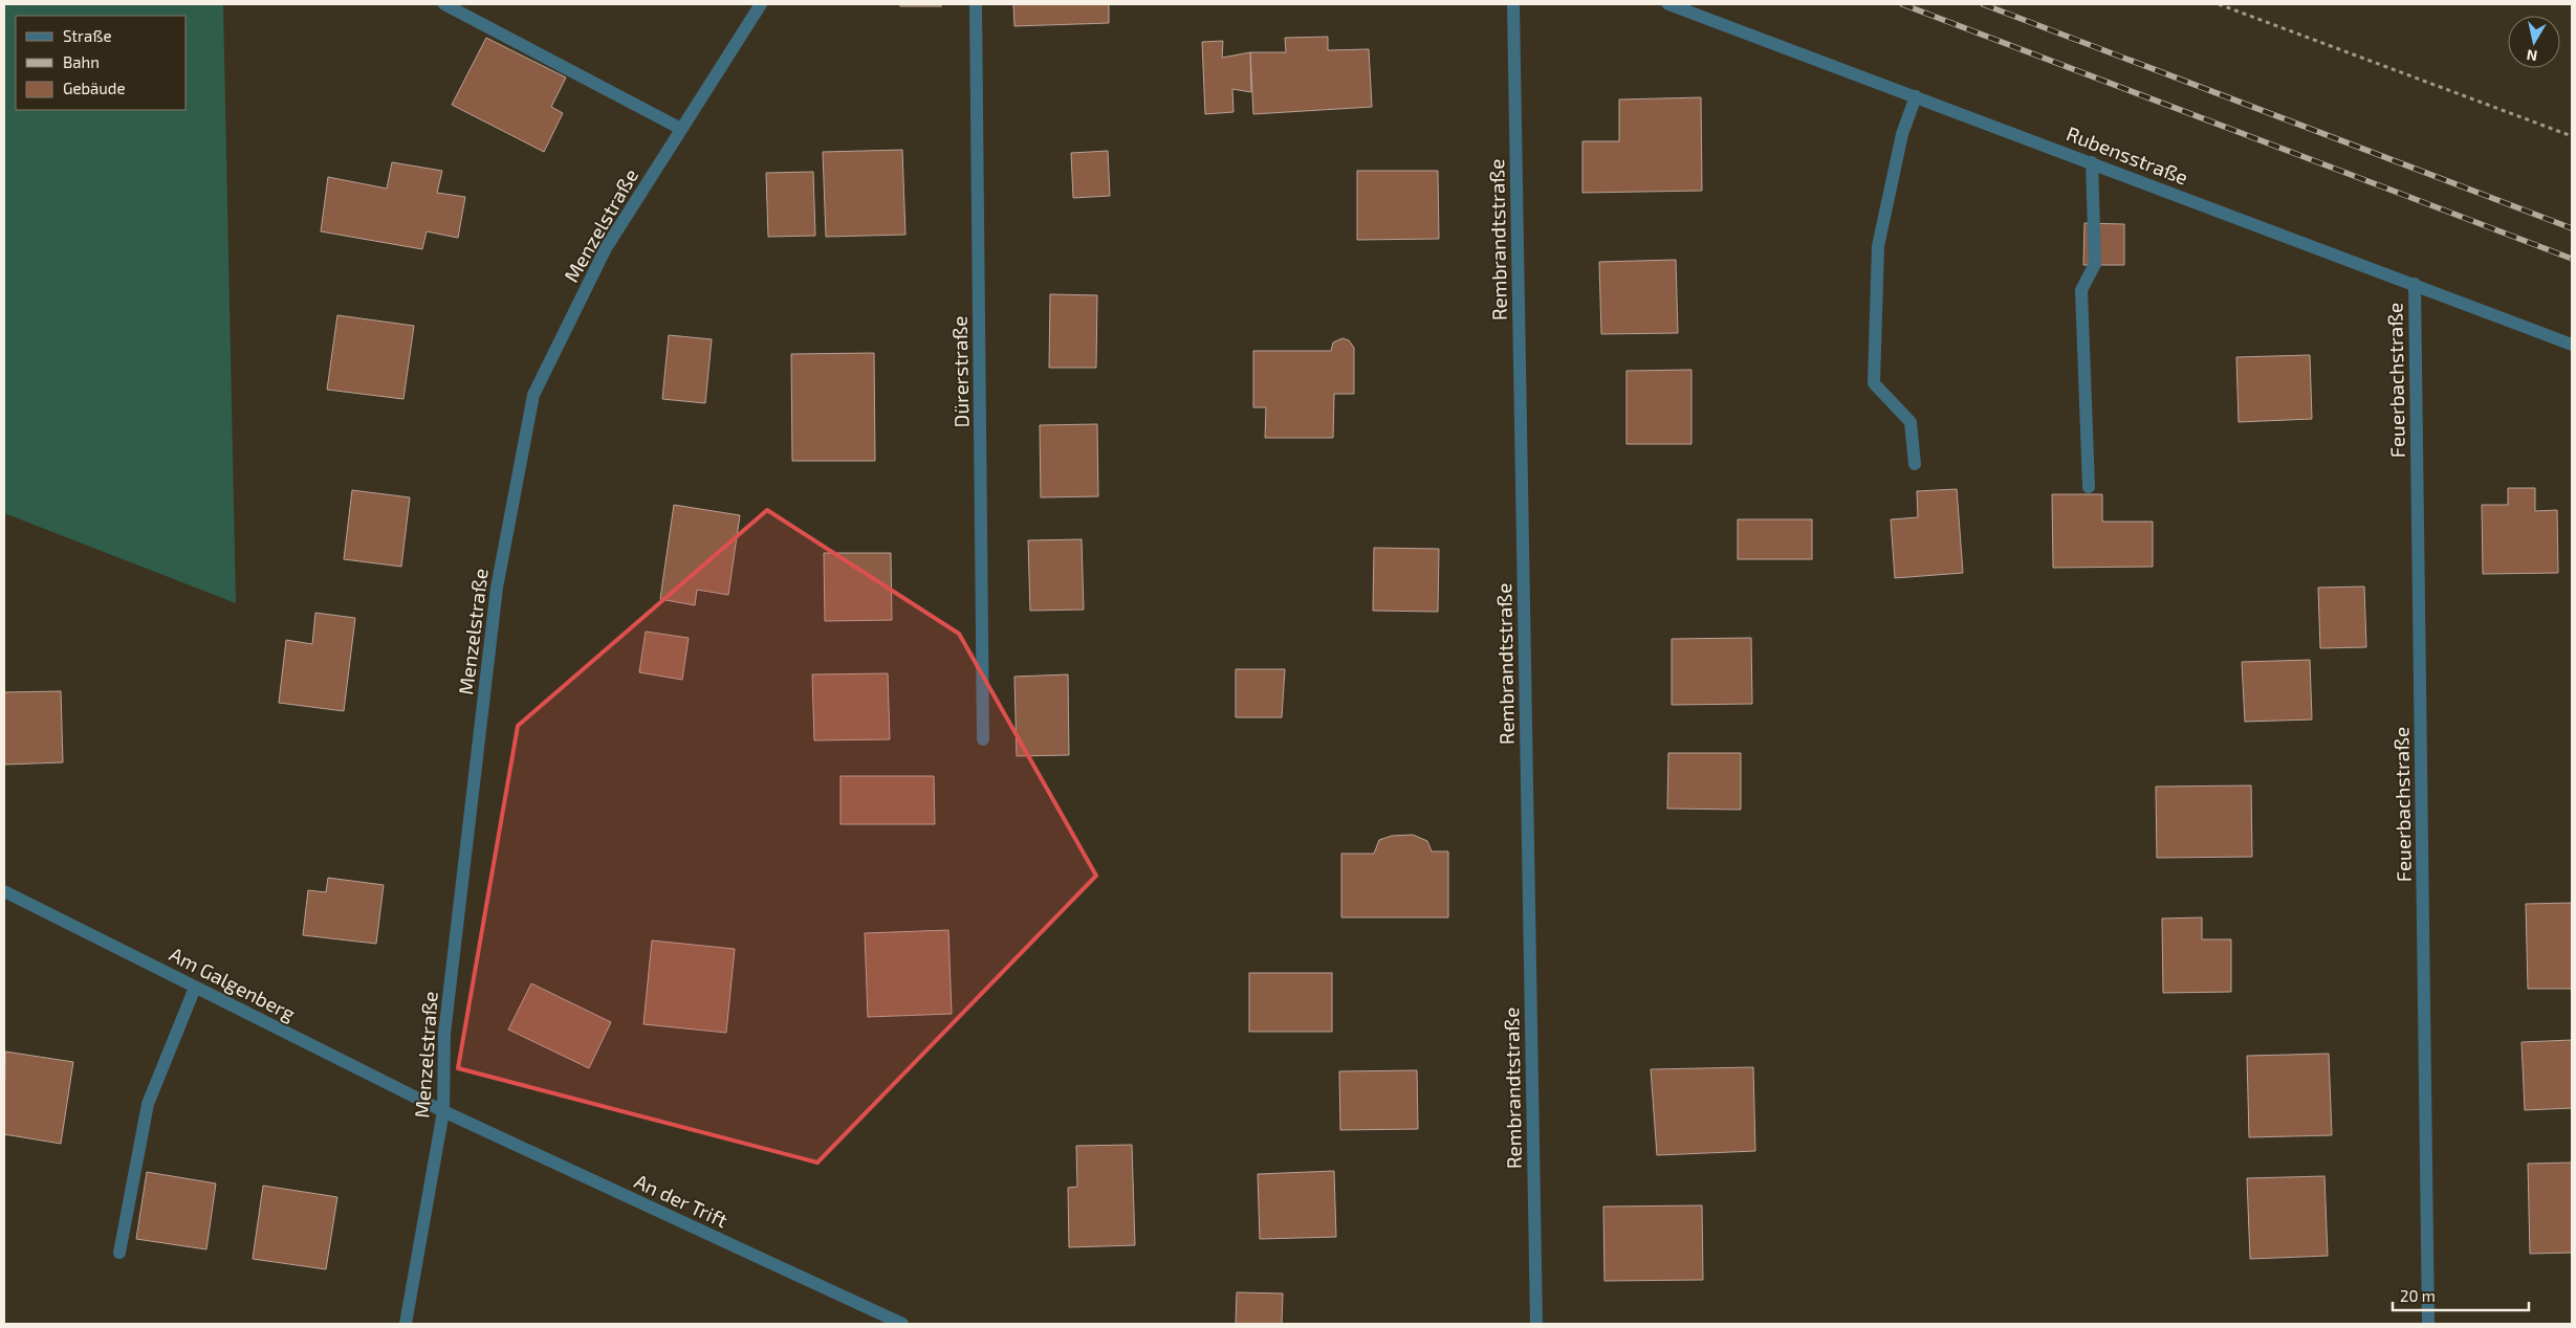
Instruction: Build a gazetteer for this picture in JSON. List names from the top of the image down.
{
  "streets": {
    "street": [
      "Rubensstraße",
      "Menzelstraße",
      "Rembrandtstraße",
      "Dürerstraße",
      "Feuerbachstraße",
      "Am Galgenberg",
      "An der Trift"
    ]
  },
  "crossings": [
    ["Rubensstraße", "Feuerbachstraße"],
    ["Menzelstraße", "Am Galgenberg"],
    ["Menzelstraße", "An der Trift"],
    ["Am Galgenberg", "An der Trift"]
  ],
  "legend": ["Straße", "Bahn", "Gebäude"],
  "scale_bar": "20 m",
  "north": "bottom"
}
